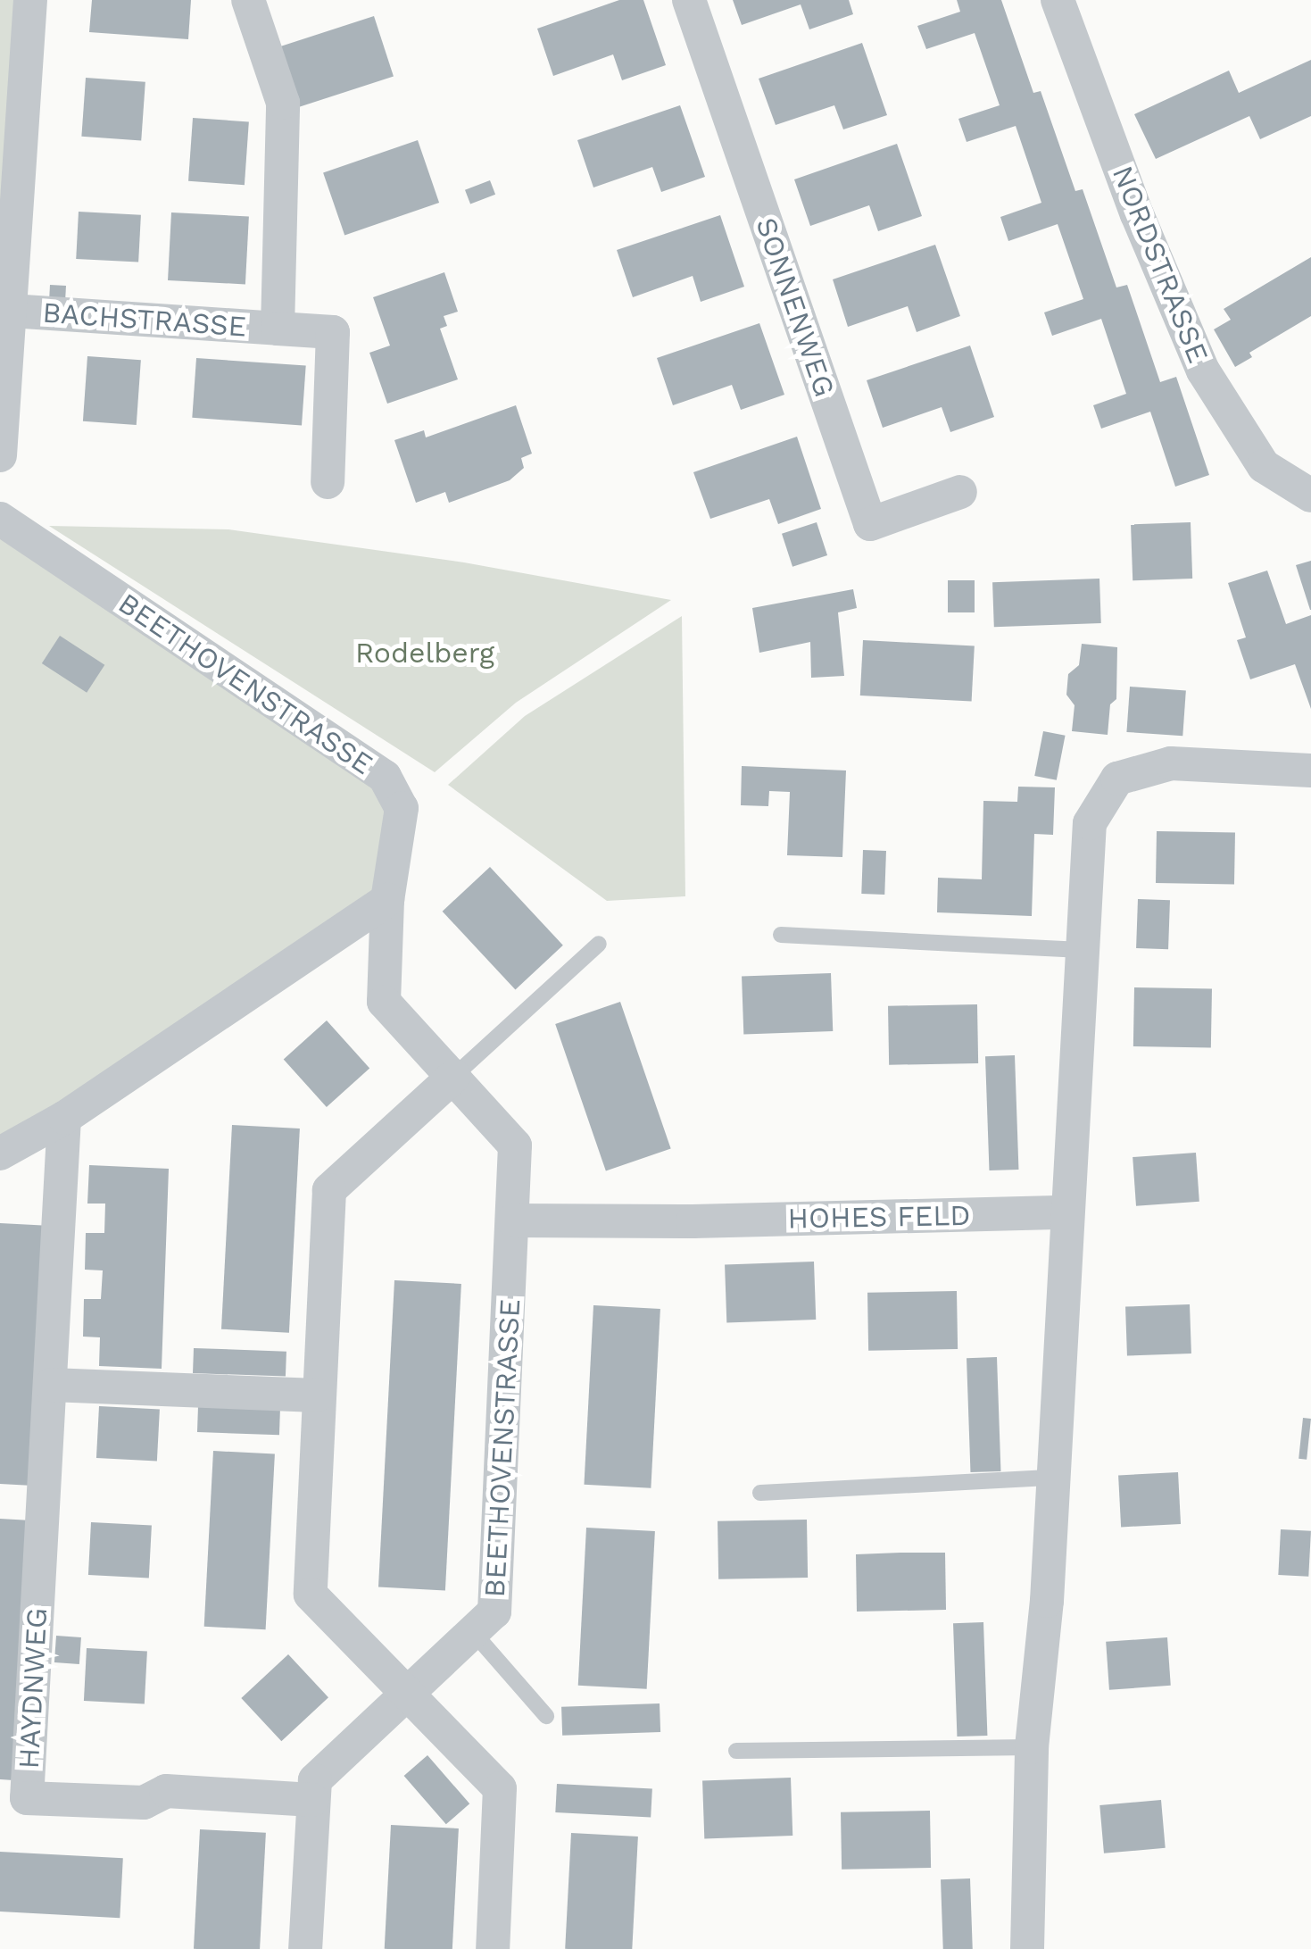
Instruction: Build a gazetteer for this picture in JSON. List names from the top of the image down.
{
  "streets": {
    "street": [
      "NORDSTRASSE",
      "SONNENWEG",
      "BACHSTRASSE",
      "BEETHOVENSTRASSE",
      "HOHES FELD",
      "HAYDNWEG"
    ]
  },
  "crossings": [
    ["BEETHOVENSTRASSE", "HOHES FELD"],
    ["BEETHOVENSTRASSE", "HAYDNWEG"]
  ],
  "parks": ["Rodelberg"]
}
